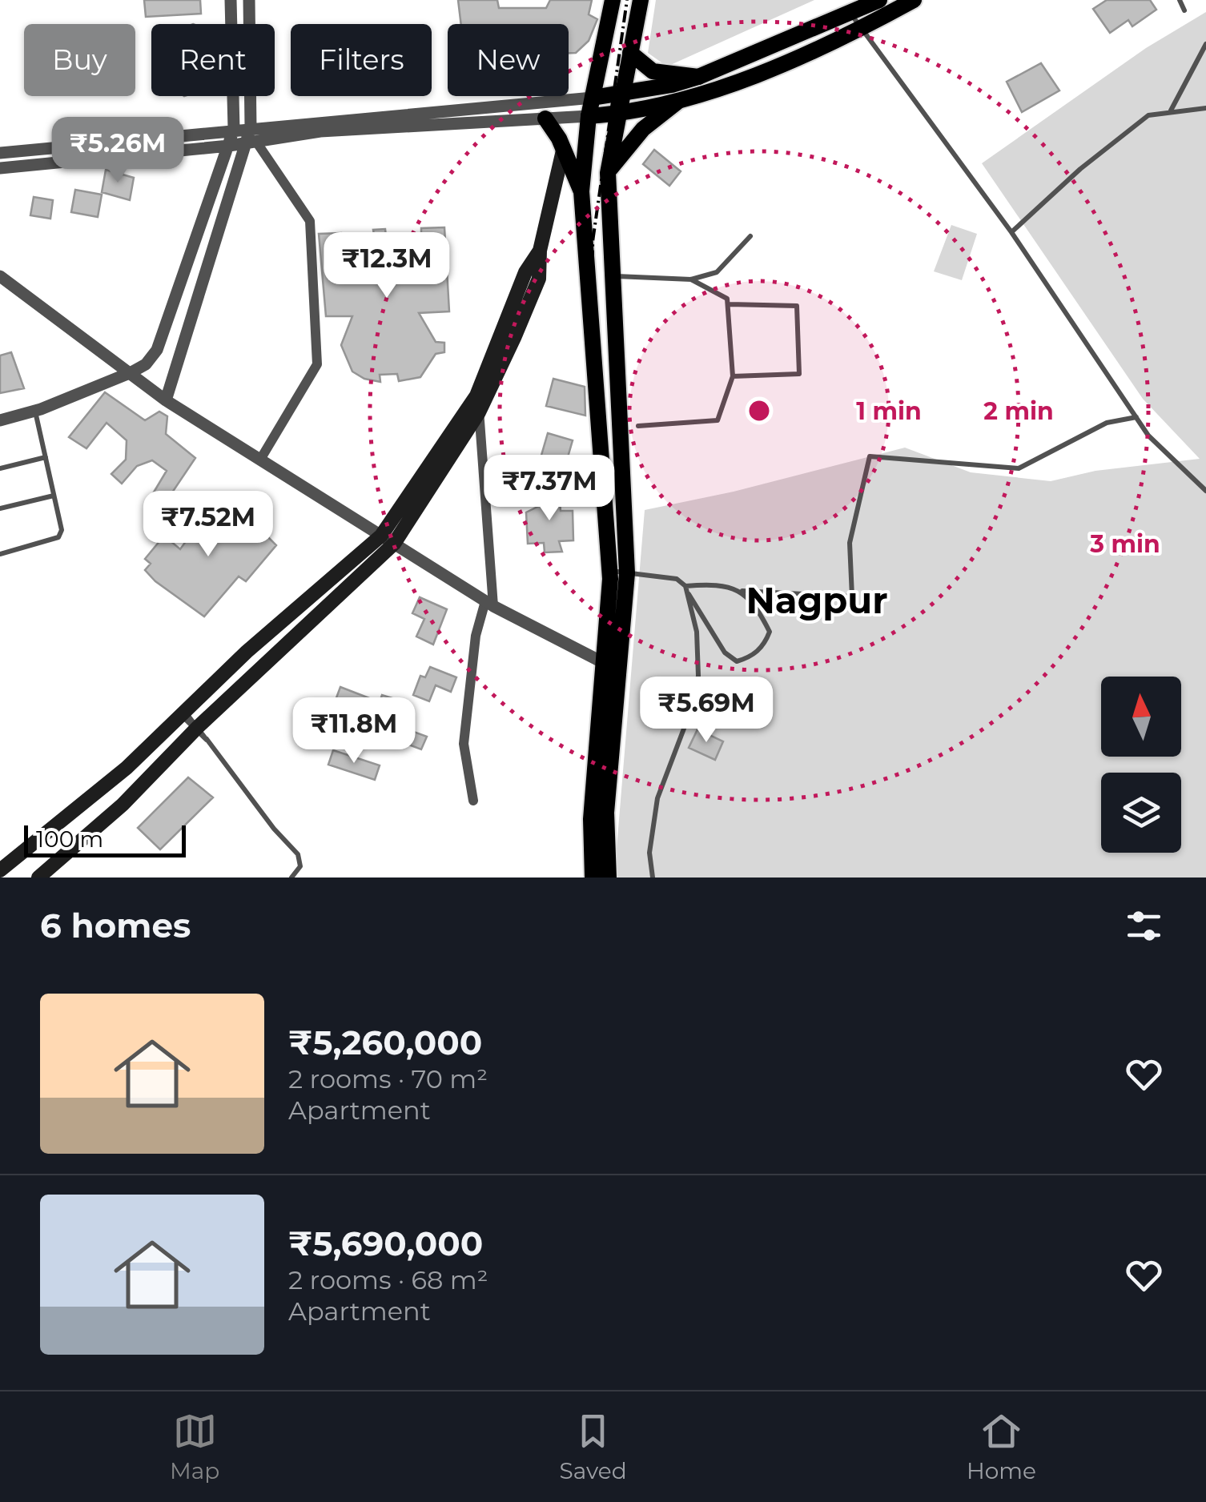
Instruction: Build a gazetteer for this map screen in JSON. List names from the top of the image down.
{
  "districts": ["Nagpur"],
  "scale_bar": "100 m",
  "north": "top",
  "page": {
    "chip": [
      "Buy",
      "Rent",
      "Filters",
      "New"
    ],
    "price": [
      "₹5.26M",
      "₹12.3M",
      "₹7.37M",
      "₹7.52M",
      "₹5.69M",
      "₹11.8M"
    ],
    "scale": "100 m",
    "heading": "6 homes",
    "list": [
      {
        "name": "₹5,260,000",
        "note": "2 rooms · 70 m² · Apartment"
      },
      {
        "name": "₹5,690,000",
        "note": "2 rooms · 68 m² · Apartment"
      }
    ],
    "tabs": ["Map", "Saved", "Home"]
  },
  "rings": ["1 min", "2 min", "3 min"]
}
